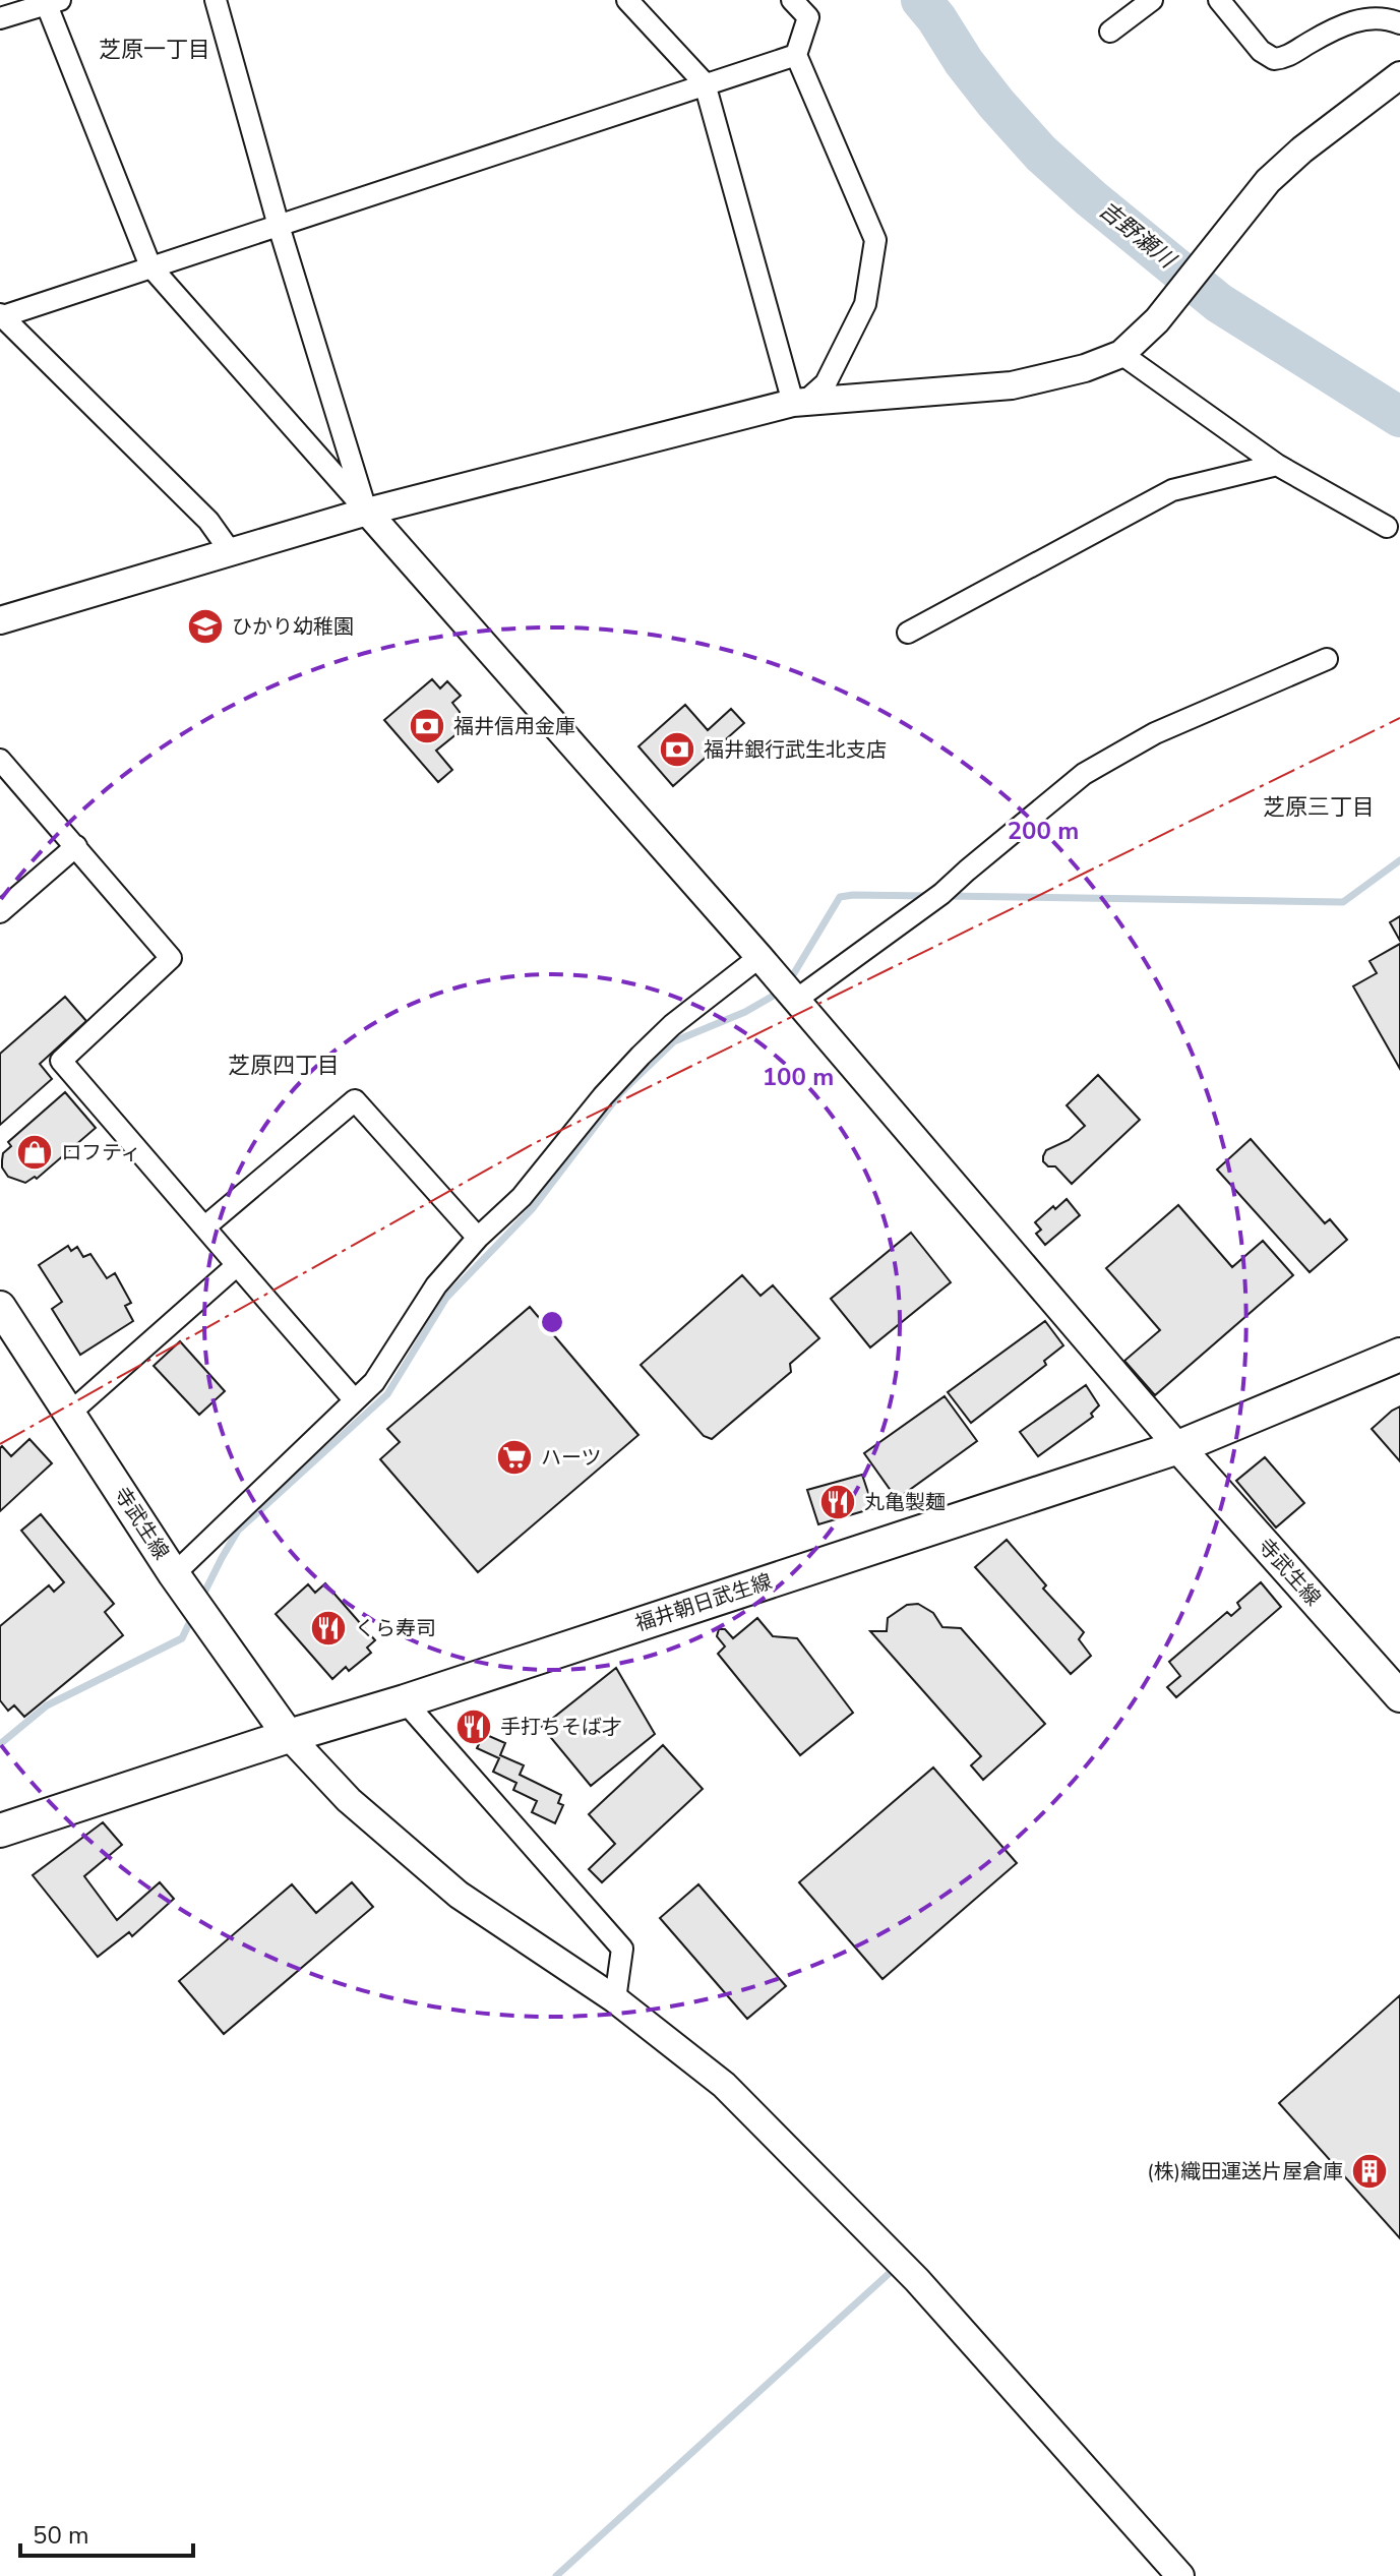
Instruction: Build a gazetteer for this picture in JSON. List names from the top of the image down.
{
  "streets": {
    "main road": ["寺武生線", "福井朝日武生線"]
  },
  "crossings": [
    ["寺武生線", "福井朝日武生線"]
  ],
  "districts": ["芝原一丁目", "芝原三丁目", "芝原四丁目"],
  "water": ["吉野瀬川"],
  "places": {
    "school or university": ["ひかり幼稚園"],
    "bank": ["福井信用金庫", "福井銀行武生北支店"],
    "shop": ["ロフティ"],
    "supermarket": ["ハーツ"],
    "restaurant": ["丸亀製麺", "くら寿司", "手打ちそば才"],
    "building": ["(株)織田運送片屋倉庫"]
  },
  "scale_bar": "50 m",
  "rings": ["200 m", "100 m"]
}
